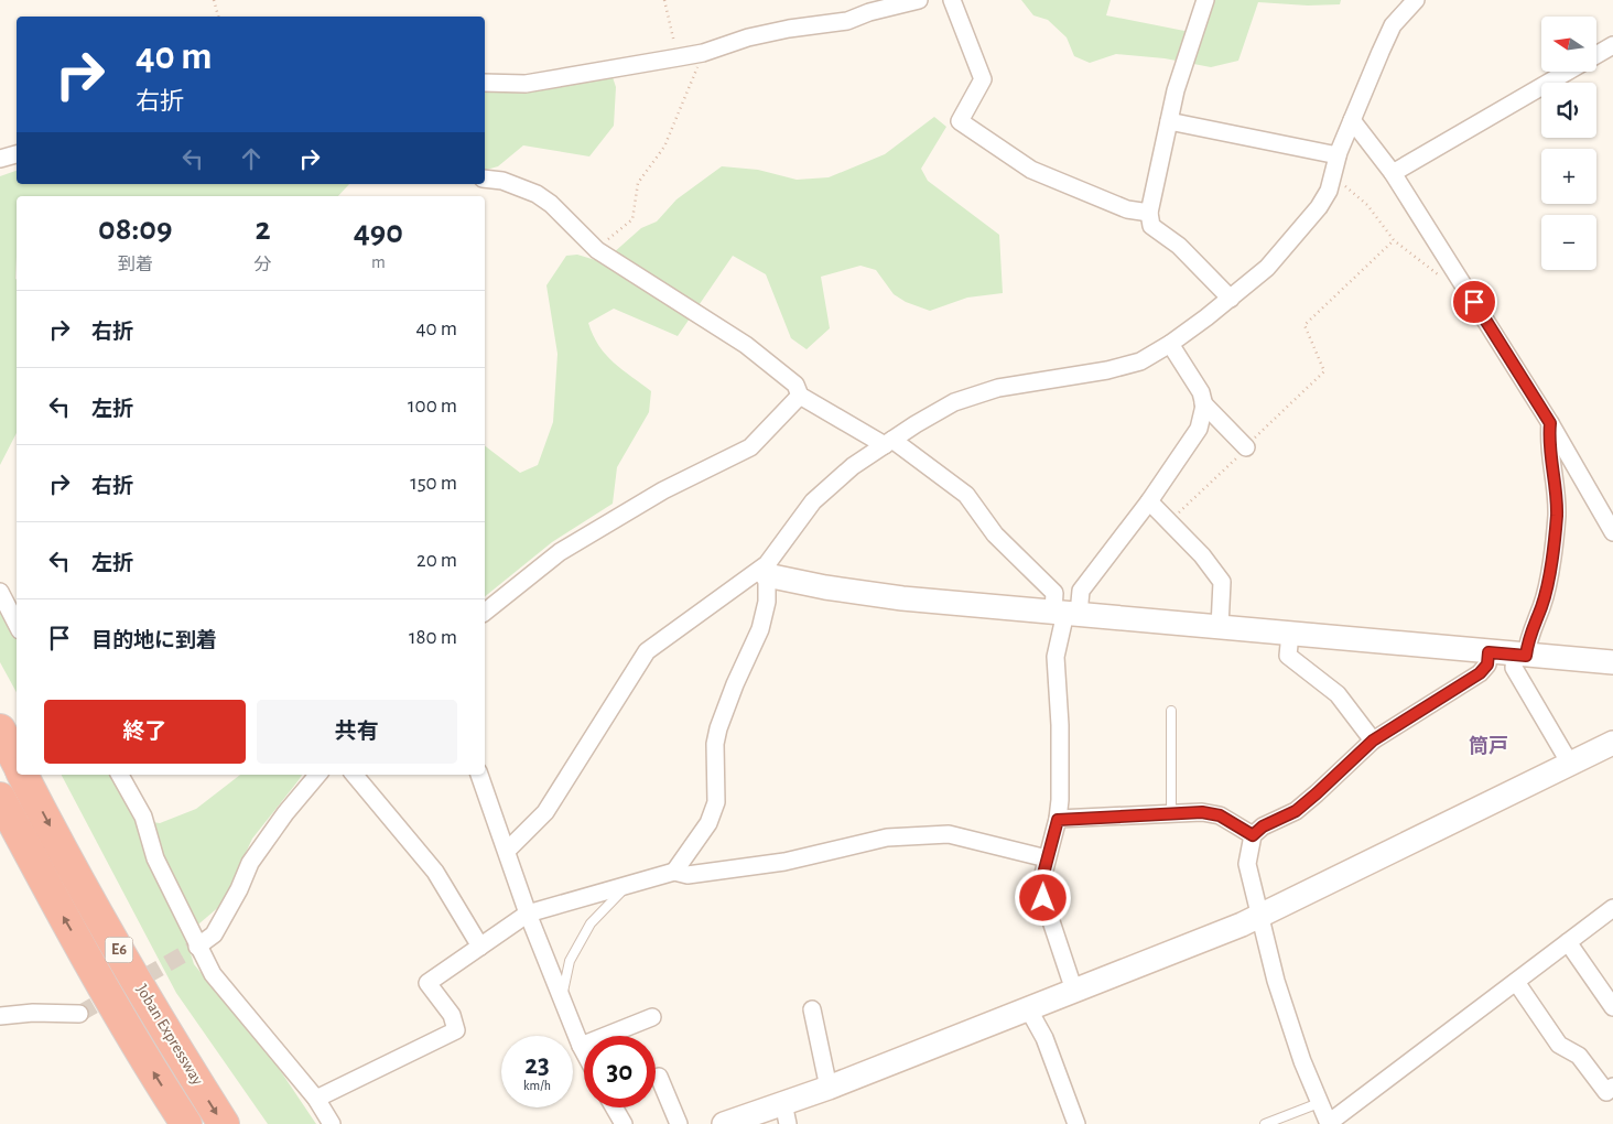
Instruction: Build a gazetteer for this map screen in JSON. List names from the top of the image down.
{
  "streets": {
    "highway": ["E6", "Joban Expressway"]
  },
  "districts": ["筒戸"],
  "north": "left",
  "page": {
    "map_buttons": ["+", "−"],
    "turn": ["40 m", "右折"],
    "eta": [
      "08:09",
      "到着",
      "2",
      "分",
      "490",
      "m"
    ],
    "list": [
      {
        "name": "右折",
        "value": "40 m"
      },
      {
        "name": "左折",
        "value": "100 m"
      },
      {
        "name": "右折",
        "value": "150 m"
      },
      {
        "name": "左折",
        "value": "20 m"
      },
      {
        "name": "目的地に到着",
        "value": "180 m"
      }
    ],
    "buttons": ["終了", "共有"],
    "speed": "23 km/h",
    "limit": "30"
  }
}
